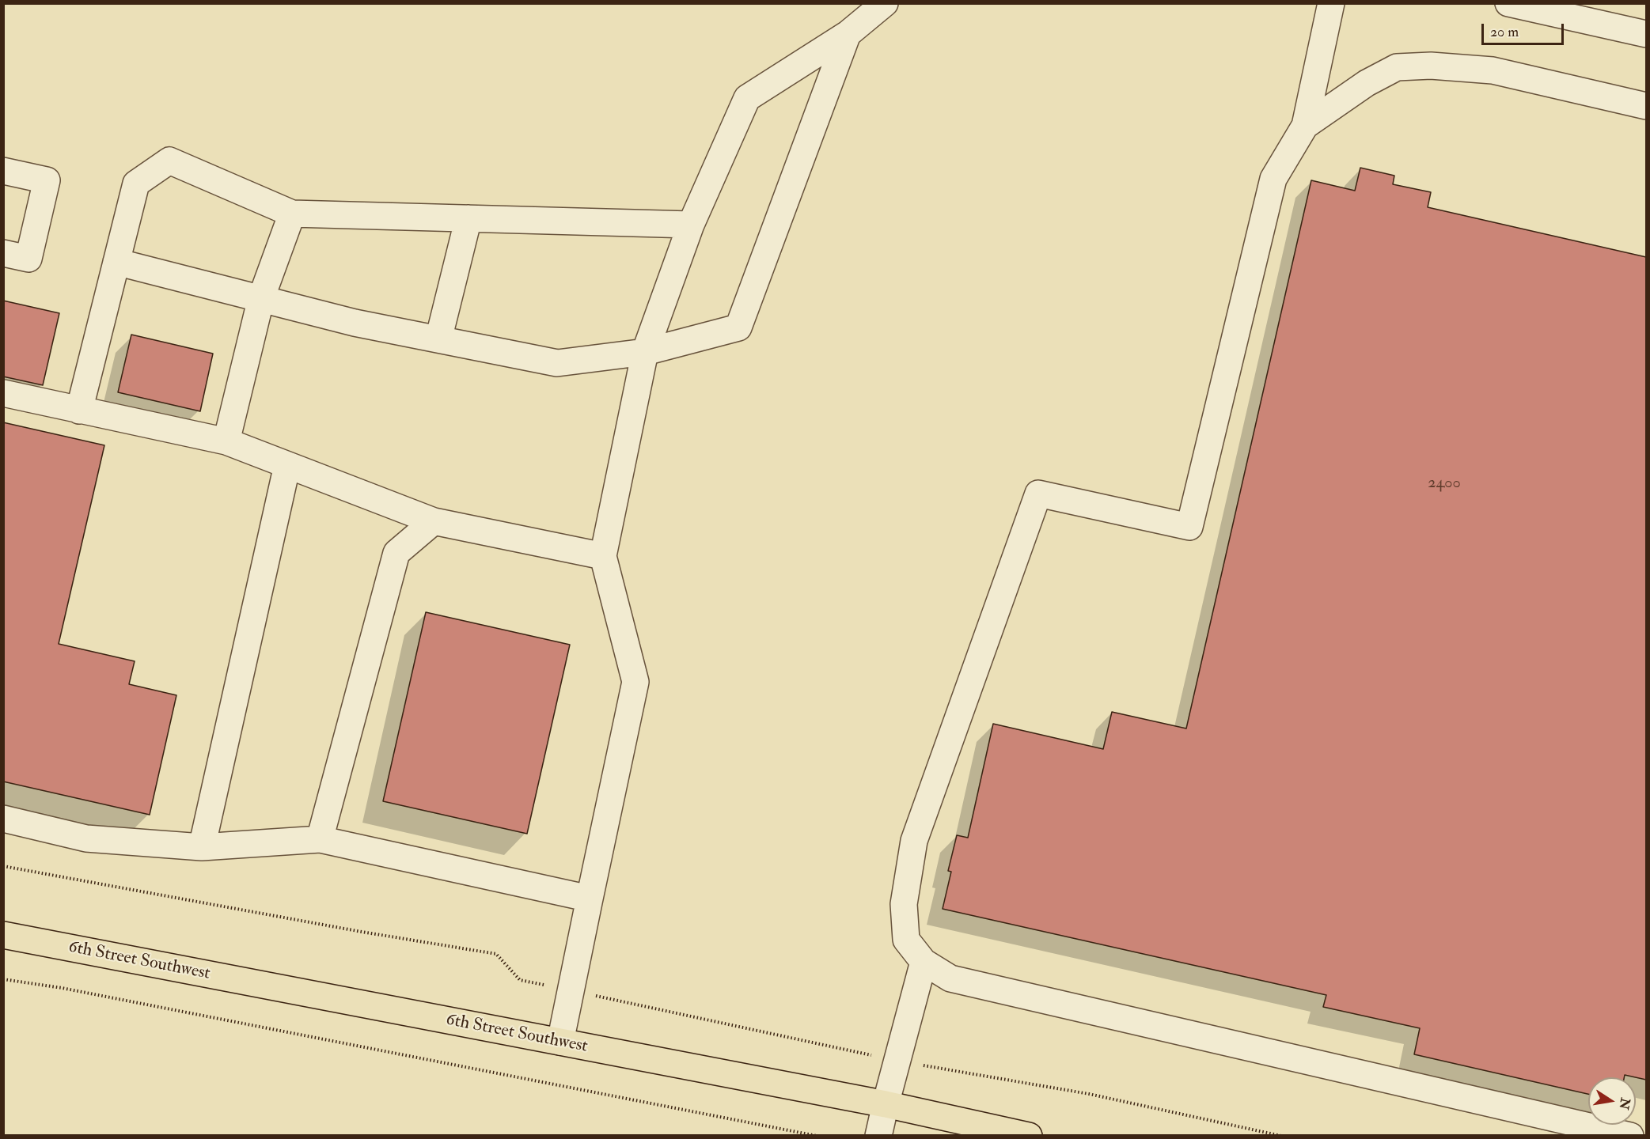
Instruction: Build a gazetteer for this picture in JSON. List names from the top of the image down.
{
  "streets": {
    "main road": ["6th Street Southwest"]
  },
  "house_numbers": ["2400"],
  "scale_bar": "20 m",
  "north": "right"
}
